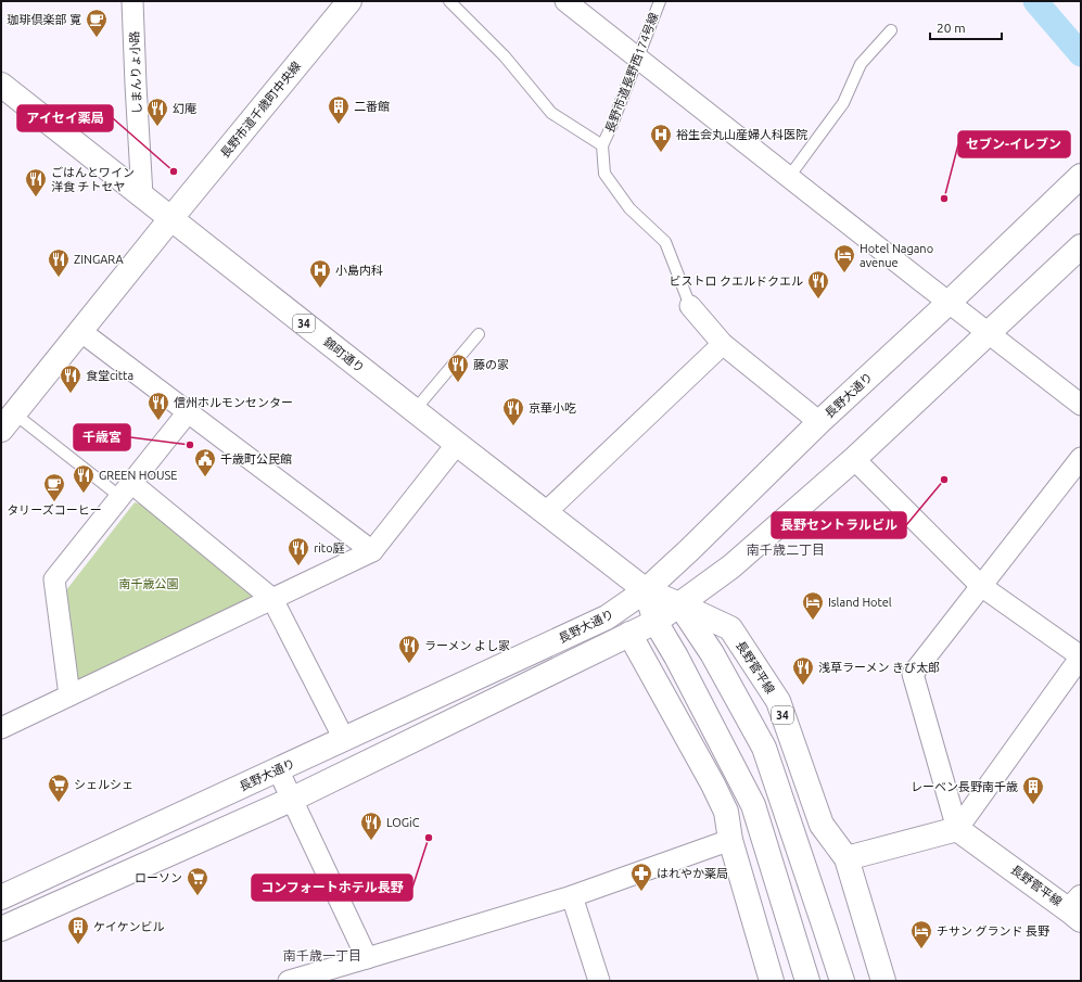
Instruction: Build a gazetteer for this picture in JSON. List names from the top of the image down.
{
  "streets": {
    "street": [
      "しまんりょ小路",
      "長野市道千歳町中央線",
      "34",
      "錦町通り",
      "長野大通り",
      "長野菅平線"
    ],
    "lane": ["長野市道長野西174号線"]
  },
  "crossings": [
    ["しまんりょ小路", "錦町通り"],
    ["長野市道千歳町中央線", "錦町通り"],
    ["錦町通り", "長野菅平線"],
    ["長野大通り", "長野菅平線"]
  ],
  "districts": ["南千歳二丁目", "南千歳一丁目"],
  "parks": ["南千歳公園"],
  "places": {
    "cafe": ["珈琲倶楽部 寛", "タリーズコーヒー"],
    "building": ["二番館", "レーベン長野南千歳", "ケイケンビル"],
    "restaurant": [
      "幻庵",
      "ごはんとワイン 洋食 チトセヤ",
      "ZINGARA",
      "ビストロ クエルドクエル",
      "藤の家",
      "食堂citta",
      "信州ホルモンセンター",
      "京華小吃",
      "GREEN HOUSE",
      "rito庭",
      "ラーメン よし家",
      "浅草ラーメン きび太郎",
      "LOGiC"
    ],
    "hospital": ["裕生会丸山産婦人科医院", "小島内科"],
    "other": [
      "アイセイ薬局",
      "セブン-イレブン",
      "千歳宮",
      "長野セントラルビル",
      "コンフォートホテル長野"
    ],
    "hotel": ["Hotel Nagano avenue", "Island Hotel", "チサン グランド 長野"],
    "public building": ["千歳町公民館"],
    "supermarket": ["シェルシェ", "ローソン"],
    "pharmacy": ["はれやか薬局"]
  },
  "scale_bar": "20 m"
}
